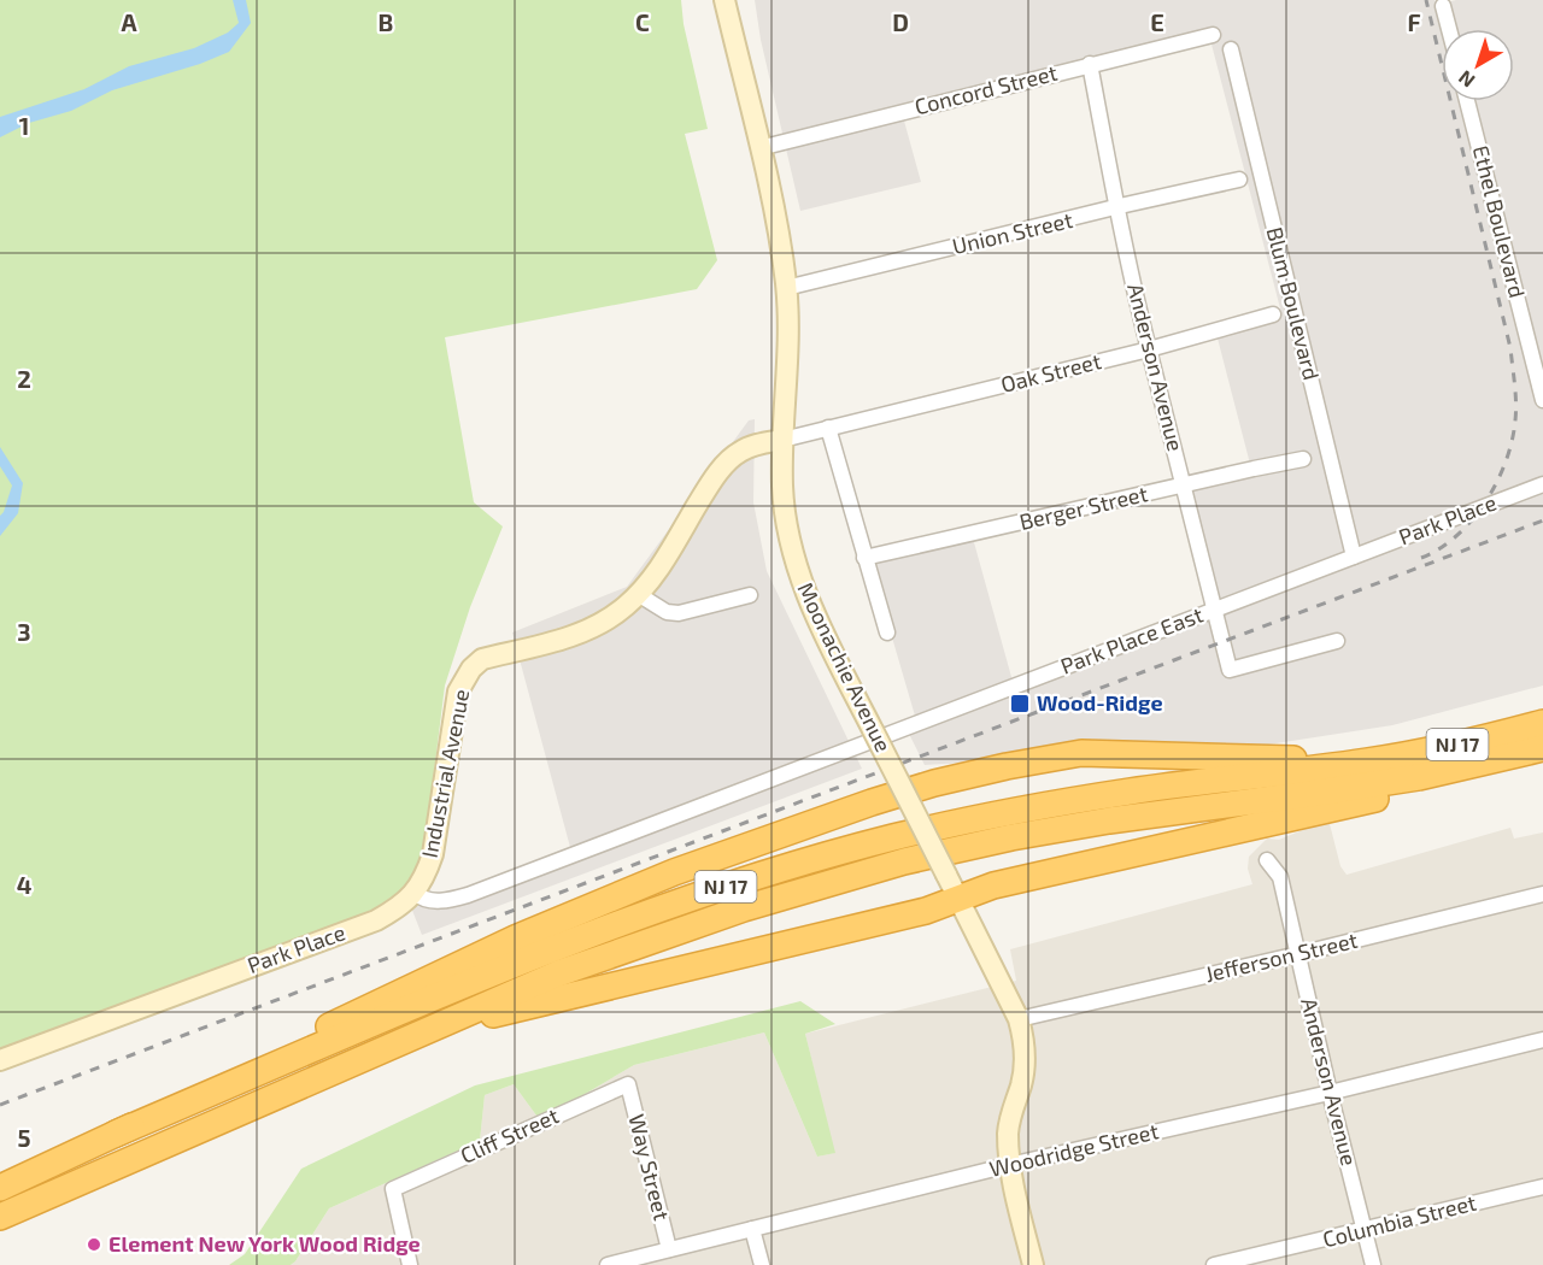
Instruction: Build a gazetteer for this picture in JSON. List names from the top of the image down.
{
  "streets": {
    "highway": ["NJ 17"],
    "main road": ["Park Place", "Moonachie Avenue", "Industrial Avenue"],
    "street": [
      "Concord Street",
      "Ethel Boulevard",
      "Union Street",
      "Blum Boulevard",
      "Anderson Avenue",
      "Oak Street",
      "Berger Street",
      "Park Place East",
      "Jefferson Street",
      "Cliff Street",
      "Woodridge Street",
      "Way Street",
      "Columbia Street"
    ]
  },
  "crossings": [
    ["Concord Street", "Anderson Avenue"],
    ["Concord Street", "Moonachie Avenue"],
    ["Union Street", "Anderson Avenue"],
    ["Union Street", "Moonachie Avenue"],
    ["Blum Boulevard", "Park Place"],
    ["Blum Boulevard", "Park Place East"],
    ["Anderson Avenue", "Oak Street"],
    ["Anderson Avenue", "Berger Street"],
    ["Anderson Avenue", "Park Place East"],
    ["Anderson Avenue", "Jefferson Street"],
    ["Anderson Avenue", "Woodridge Street"],
    ["Anderson Avenue", "Columbia Street"],
    ["Oak Street", "Moonachie Avenue"],
    ["Oak Street", "Industrial Avenue"],
    ["Park Place", "Park Place East"],
    ["Park Place", "Industrial Avenue"],
    ["Park Place East", "Industrial Avenue"],
    ["Moonachie Avenue", "Industrial Avenue"],
    ["Moonachie Avenue", "Jefferson Street"],
    ["Moonachie Avenue", "Woodridge Street"],
    ["Cliff Street", "Way Street"],
    ["Woodridge Street", "Way Street"]
  ],
  "places": {
    "transit": ["Wood-Ridge"],
    "other": ["Element New York Wood Ridge"]
  },
  "north": "bottom left",
  "grid": {
    "columns": [
      "A",
      "B",
      "C",
      "D",
      "E",
      "F"
    ],
    "rows": [
      "1",
      "2",
      "3",
      "4",
      "5"
    ]
  }
}
